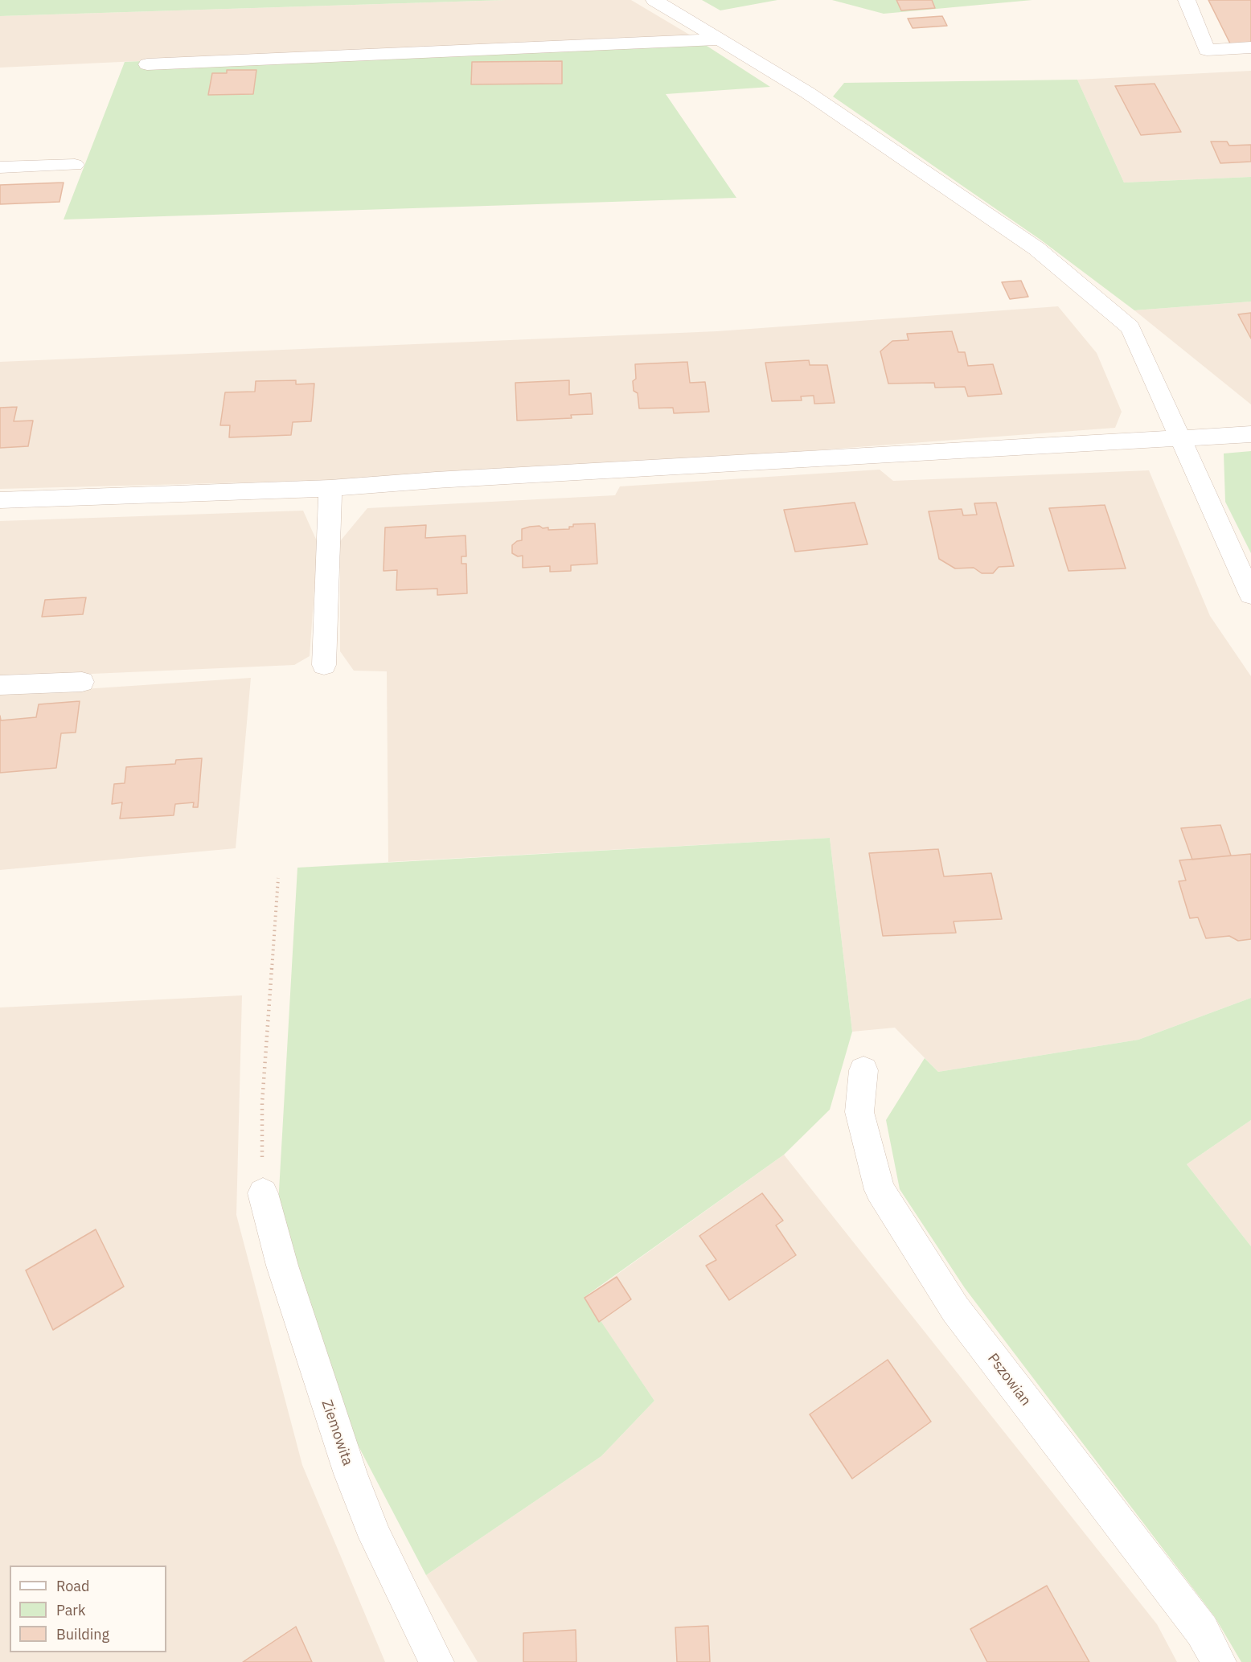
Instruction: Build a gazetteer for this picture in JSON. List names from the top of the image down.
{
  "streets": {
    "street": ["Pszowian", "Ziemowita"]
  },
  "legend": ["Road", "Park", "Building"]
}
